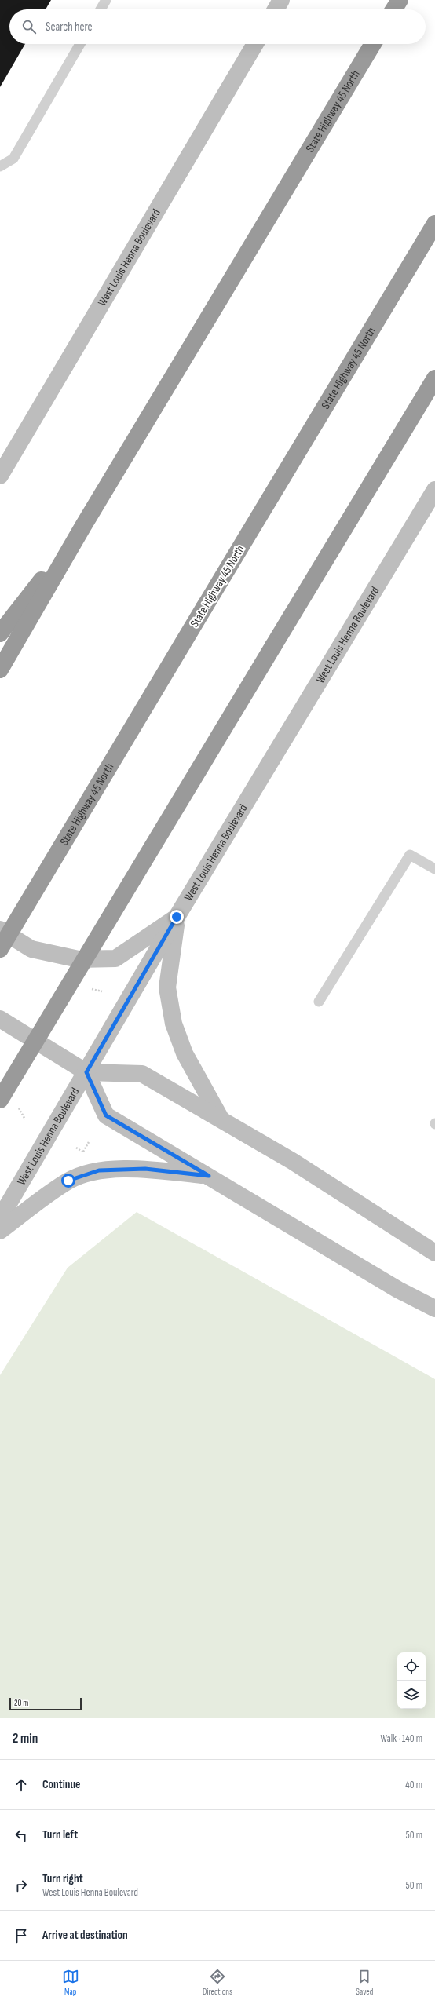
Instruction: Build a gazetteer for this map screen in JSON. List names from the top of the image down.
{
  "streets": {
    "highway": ["State Highway 45 North"],
    "main road": ["West Louis Henna Boulevard"]
  },
  "scale_bar": "20 m",
  "page": {
    "search": "Search here",
    "scale": "20 m",
    "heading": ["2 min", "Walk · 140 m"],
    "list": [
      ["Continue", "40 m"],
      ["Turn left", "50 m"],
      ["Turn right", "West Louis Henna Boulevard", "50 m"],
      "Arrive at destination"
    ],
    "nav": ["Map", "Directions", "Saved"]
  }
}
